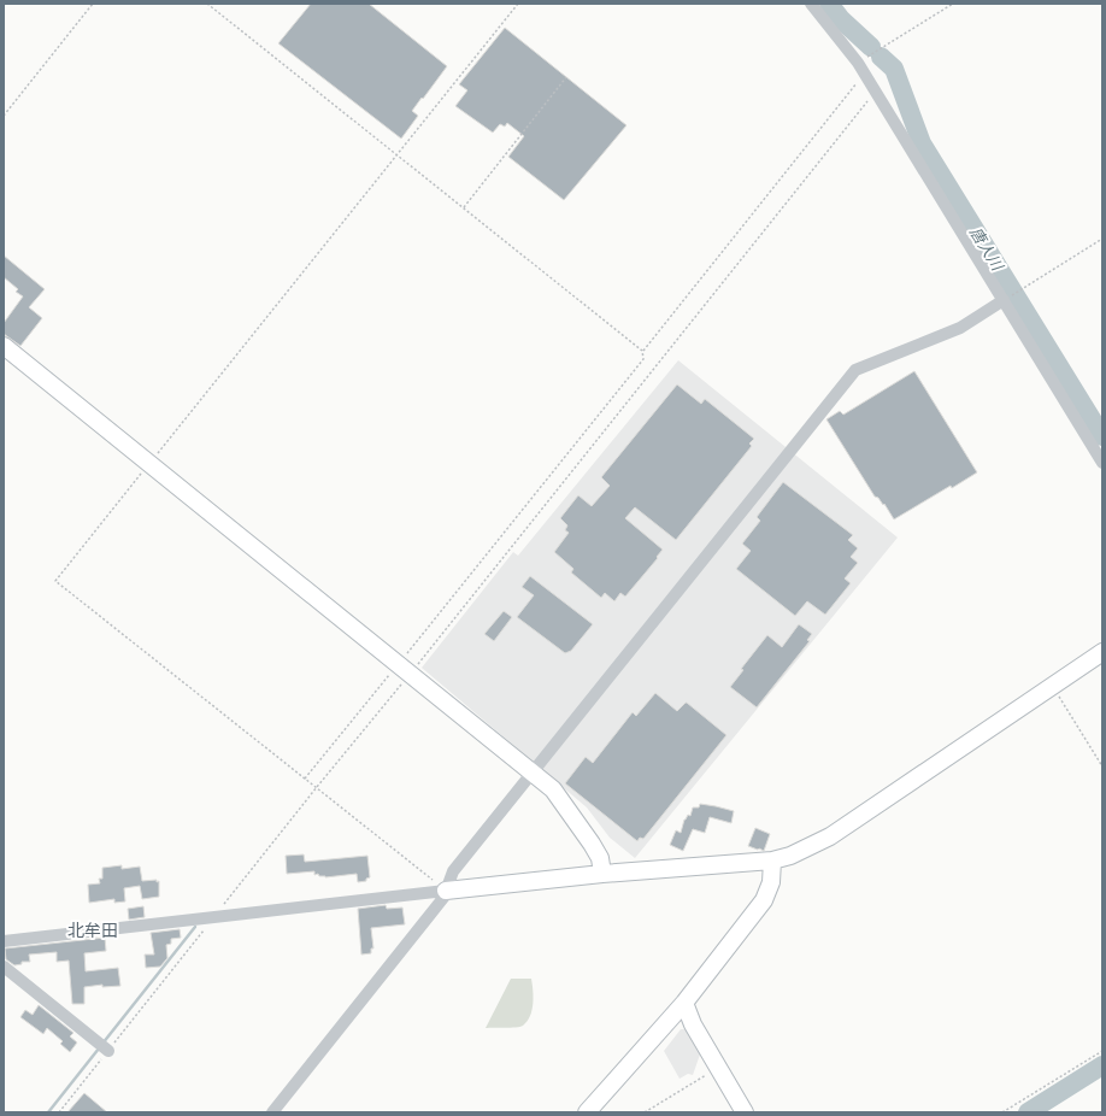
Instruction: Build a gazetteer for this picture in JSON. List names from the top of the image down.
{
  "districts": ["北牟田"],
  "water": ["唐人川"]
}
